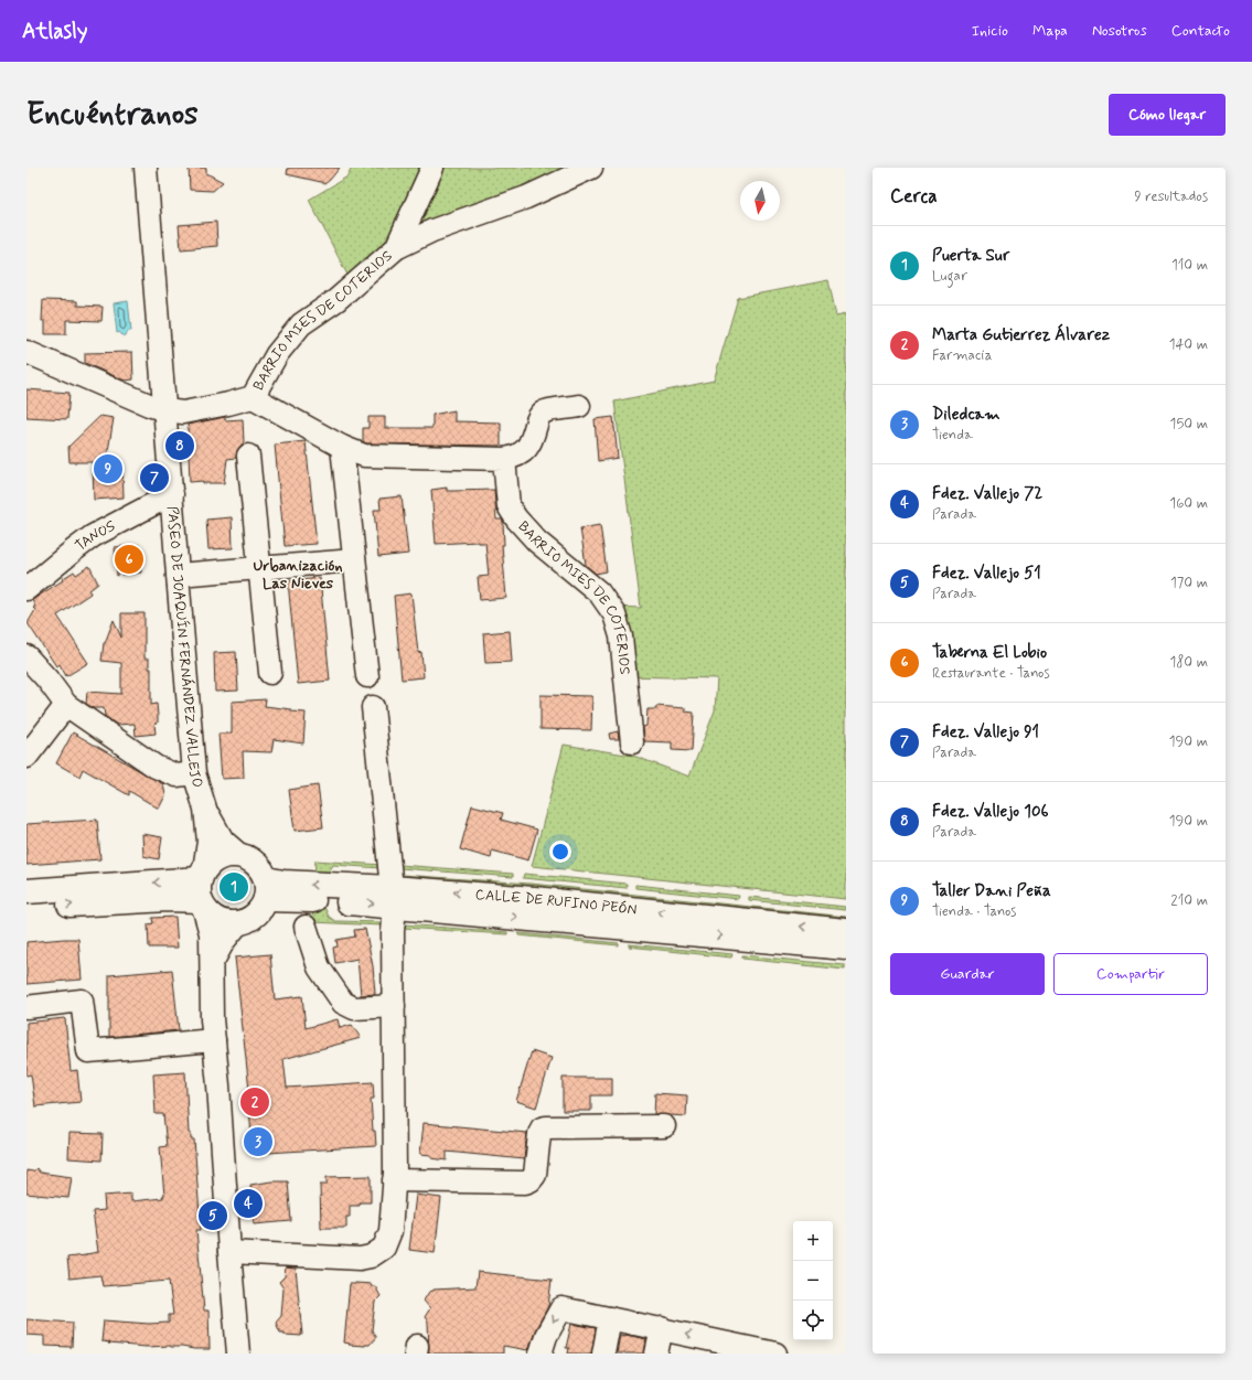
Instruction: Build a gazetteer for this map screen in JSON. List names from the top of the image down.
{
  "streets": {
    "main road": ["CALLE DE RUFINO PEÓN"],
    "street": ["BARRIO MIES DE COTERIOS", "TANOS", "PASEO DE JOAQUÍN FERNÁNDEZ VALLEJO"]
  },
  "crossings": [
    ["BARRIO MIES DE COTERIOS", "PASEO DE JOAQUÍN FERNÁNDEZ VALLEJO"],
    ["TANOS", "PASEO DE JOAQUÍN FERNÁNDEZ VALLEJO"],
    ["PASEO DE JOAQUÍN FERNÁNDEZ VALLEJO", "CALLE DE RUFINO PEÓN"]
  ],
  "districts": ["Urbanización Las Nieves"],
  "north": "bottom",
  "page": {
    "header": "Atlasly",
    "nav": [
      "Inicio",
      "Mapa",
      "Nosotros",
      "Contacto"
    ],
    "buttons": [
      "Cómo llegar",
      ["Guardar", "Compartir"]
    ],
    "title": "Encuéntranos",
    "heading": ["Cerca", "9 resultados"],
    "list": [
      {
        "mark": "1",
        "name": "Puerta Sur",
        "note": "Lugar",
        "value": "110 m"
      },
      {
        "mark": "2",
        "name": "Marta Gutierrez Álvarez",
        "note": "Farmacia",
        "value": "140 m"
      },
      {
        "mark": "3",
        "name": "Diledcam",
        "note": "Tienda",
        "value": "150 m"
      },
      {
        "mark": "4",
        "name": "Fdez. Vallejo 72",
        "note": "Parada",
        "value": "160 m"
      },
      {
        "mark": "5",
        "name": "Fdez. Vallejo 51",
        "note": "Parada",
        "value": "170 m"
      },
      {
        "mark": "6",
        "name": "Taberna El Lobio",
        "note": "Restaurante · Tanos",
        "value": "180 m"
      },
      {
        "mark": "7",
        "name": "Fdez. Vallejo 91",
        "note": "Parada",
        "value": "190 m"
      },
      {
        "mark": "8",
        "name": "Fdez. Vallejo 106",
        "note": "Parada",
        "value": "190 m"
      },
      {
        "mark": "9",
        "name": "Taller Dani Peña",
        "note": "Tienda · Tanos",
        "value": "210 m"
      }
    ],
    "pins": [
      "8",
      "9",
      "7",
      "6",
      "1",
      "2",
      "3",
      "4",
      "5"
    ],
    "map_buttons": ["+", "−"]
  }
}
